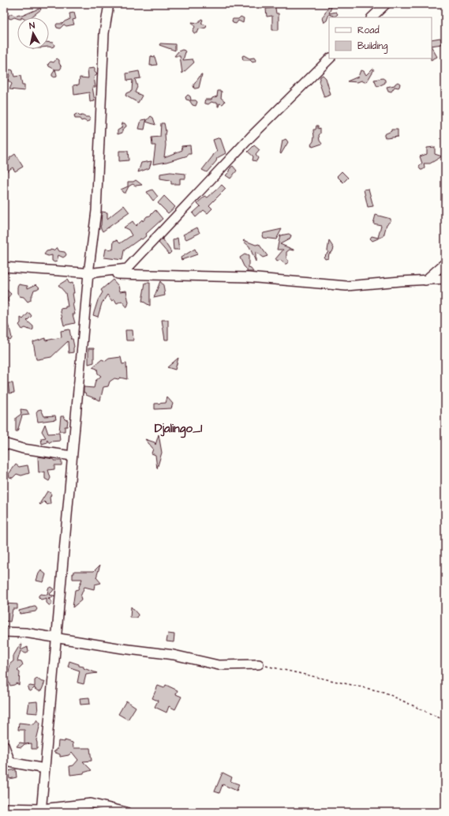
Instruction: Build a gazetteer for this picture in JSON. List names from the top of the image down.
{
  "districts": ["Djalingo_1"],
  "legend": ["Road", "Building"],
  "north": "top"
}
